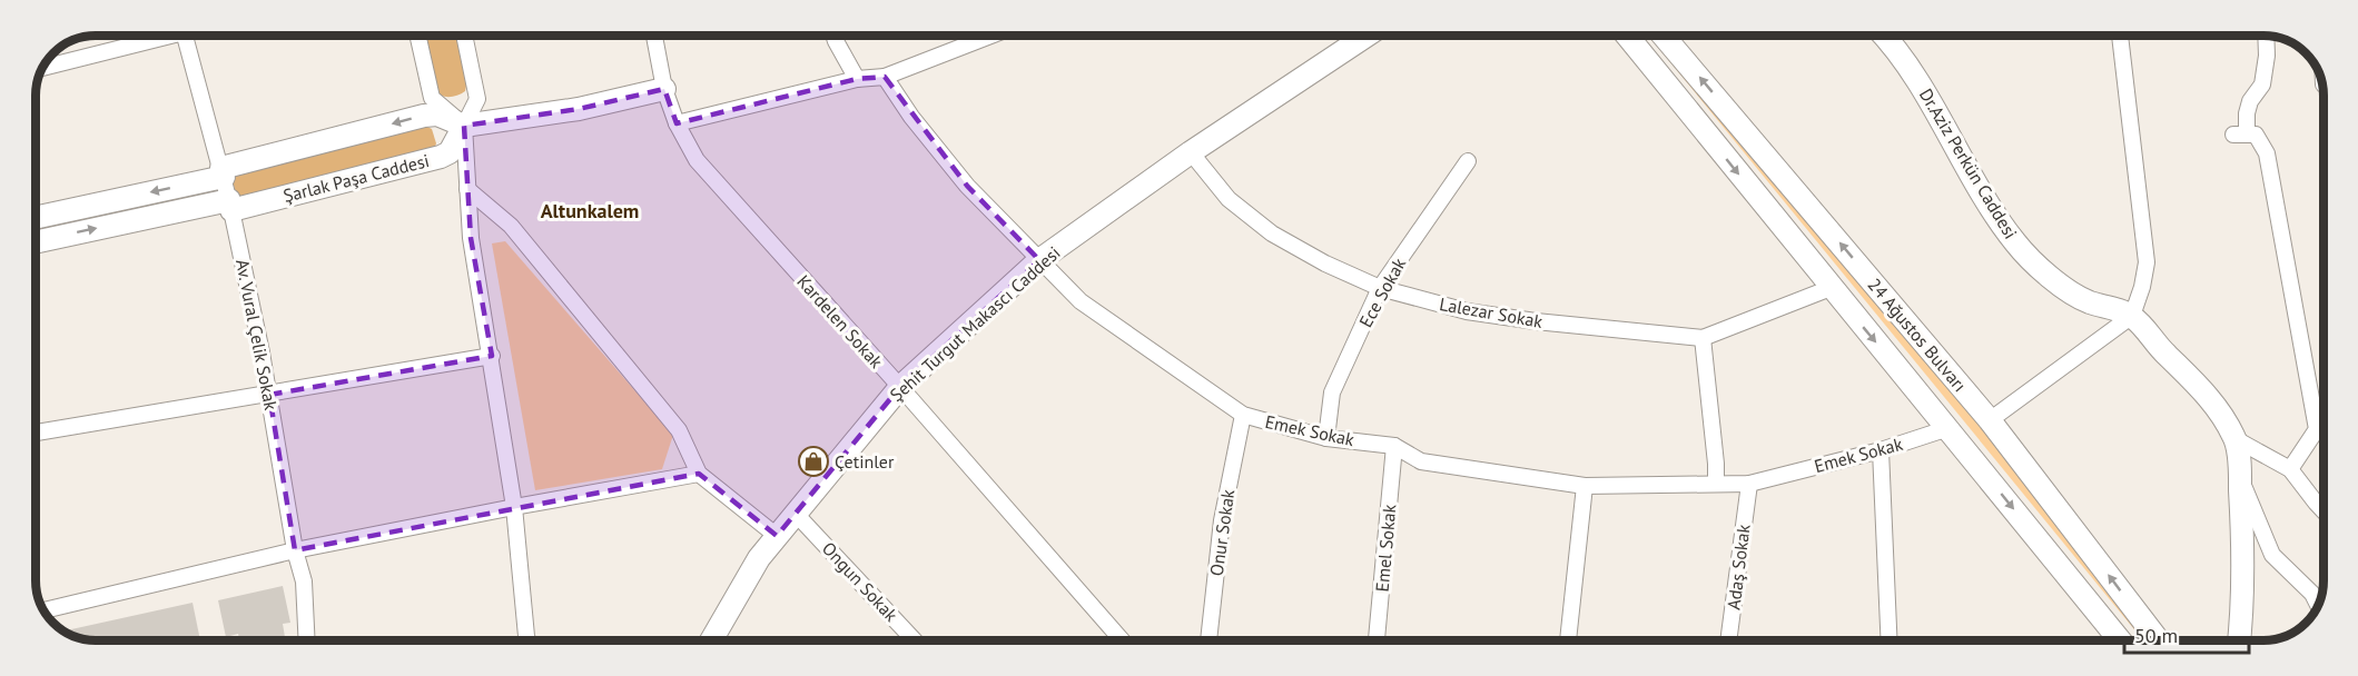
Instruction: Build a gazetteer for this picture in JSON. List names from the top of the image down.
{
  "streets": {
    "street": [
      "Dr.Aziz Perkün Caddesi",
      "Şarlak Paşa Caddesi",
      "Ece Sokak",
      "Lalezar Sokak",
      "Kardelen Sokak",
      "Şehit Turgut Makascı Caddesi",
      "Av. Vural Çelik Sokak",
      "24 Ağustos Bulvarı",
      "Emek Sokak",
      "Onur Sokak",
      "Emel Sokak",
      "Adaş Sokak",
      "Ongun Sokak"
    ]
  },
  "crossings": [
    ["Şarlak Paşa Caddesi", "Av. Vural Çelik Sokak"],
    ["Ece Sokak", "Lalezar Sokak"],
    ["Ece Sokak", "Emek Sokak"],
    ["Lalezar Sokak", "Şehit Turgut Makascı Caddesi"],
    ["Lalezar Sokak", "24 Ağustos Bulvarı"],
    ["Kardelen Sokak", "Şehit Turgut Makascı Caddesi"],
    ["Şehit Turgut Makascı Caddesi", "Emek Sokak"],
    ["Şehit Turgut Makascı Caddesi", "Ongun Sokak"],
    ["24 Ağustos Bulvarı", "Emek Sokak"],
    ["Emek Sokak", "Onur Sokak"],
    ["Emek Sokak", "Emel Sokak"],
    ["Emek Sokak", "Adaş Sokak"]
  ],
  "districts": ["Altunkalem"],
  "places": {
    "shop": ["Çetinler"]
  },
  "scale_bar": "50 m"
}
